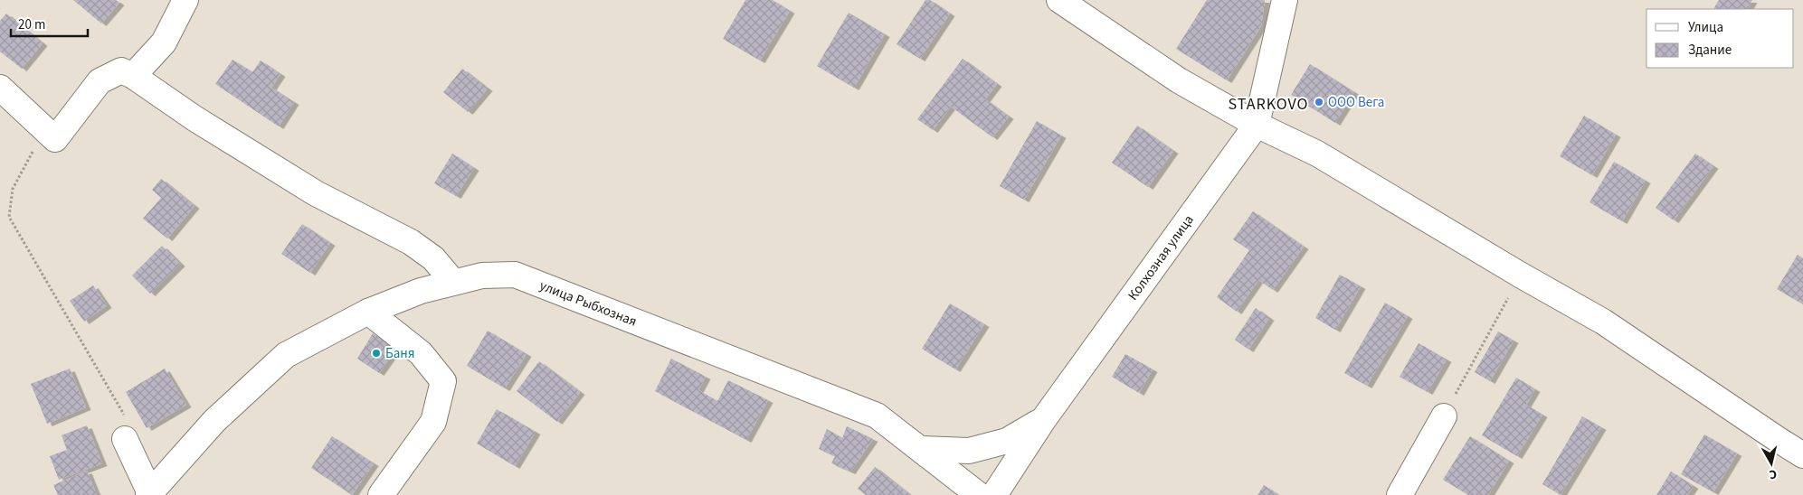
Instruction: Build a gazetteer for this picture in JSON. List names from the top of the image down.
{
  "streets": {
    "street": ["Колхозная улица", "улица Рыбхозная"]
  },
  "districts": ["STARKOVO"],
  "places": ["ООО Вега", "Баня"],
  "legend": ["Улица", "Здание"],
  "scale_bar": "20 m",
  "north": "bottom"
}
